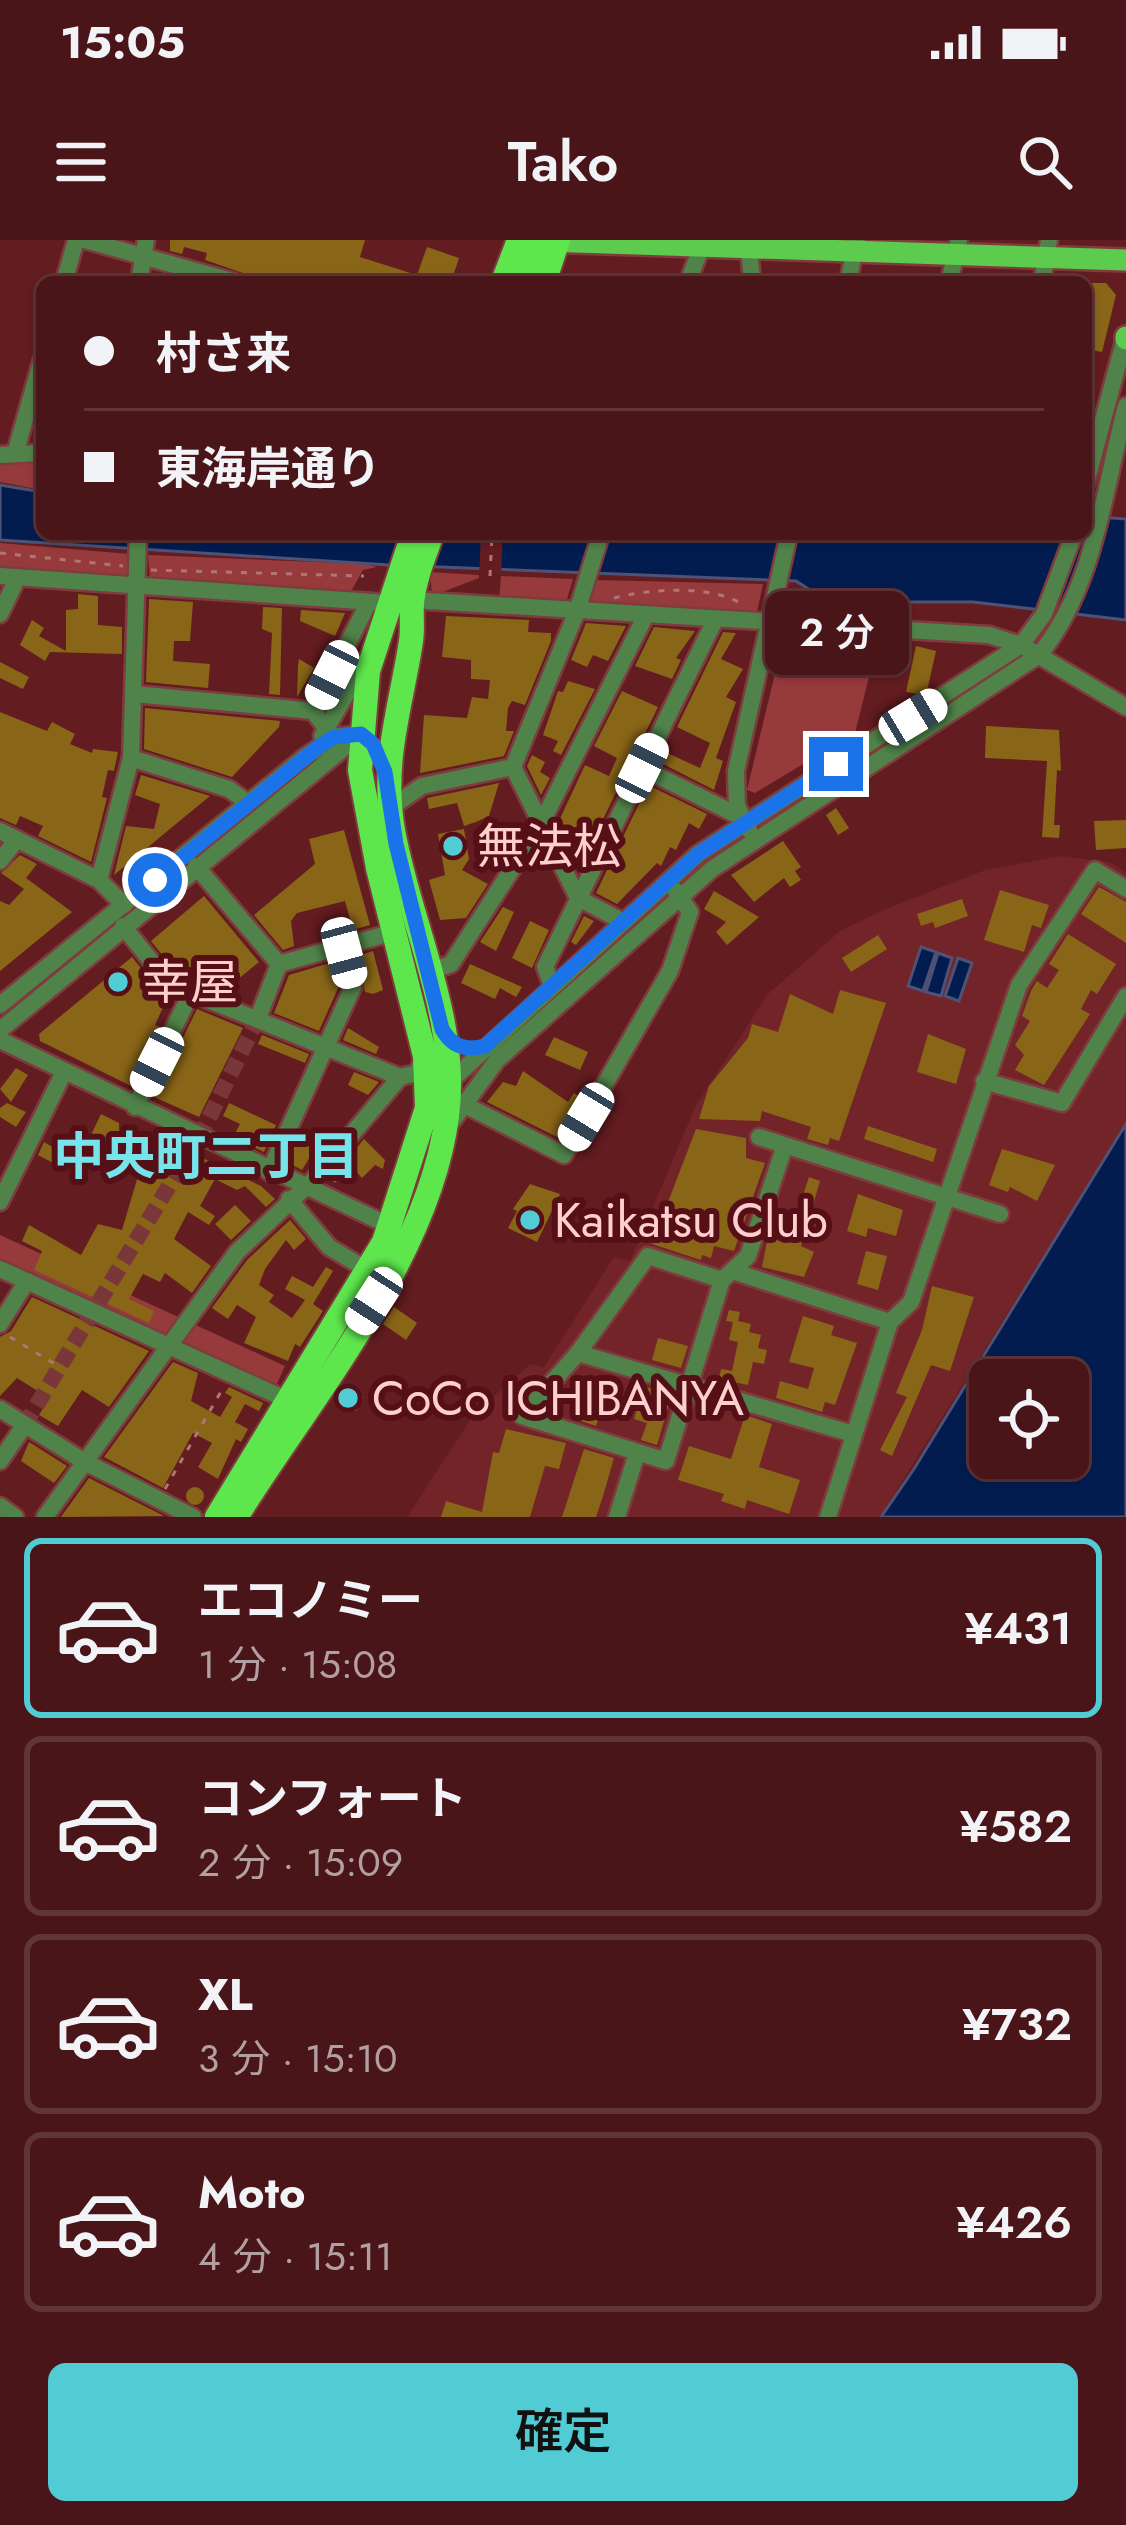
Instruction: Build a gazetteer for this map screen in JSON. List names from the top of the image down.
{
  "districts": ["中央町二丁目"],
  "places": [
    "無法松",
    "幸屋",
    "Kaikatsu Club",
    "CoCo ICHIBANYA"
  ],
  "page": {
    "status": "15:05",
    "header": "Tako",
    "banner": ["村さ来", "東海岸通り"],
    "bubble": "2 分",
    "list": [
      {
        "name": "エコノミー",
        "note": "1 分 · 15:08",
        "value": "¥431"
      },
      {
        "name": "コンフォート",
        "note": "2 分 · 15:09",
        "value": "¥582"
      },
      {
        "name": "XL",
        "note": "3 分 · 15:10",
        "value": "¥732"
      },
      {
        "name": "Moto",
        "note": "4 分 · 15:11",
        "value": "¥426"
      }
    ],
    "buttons": "確定"
  }
}
